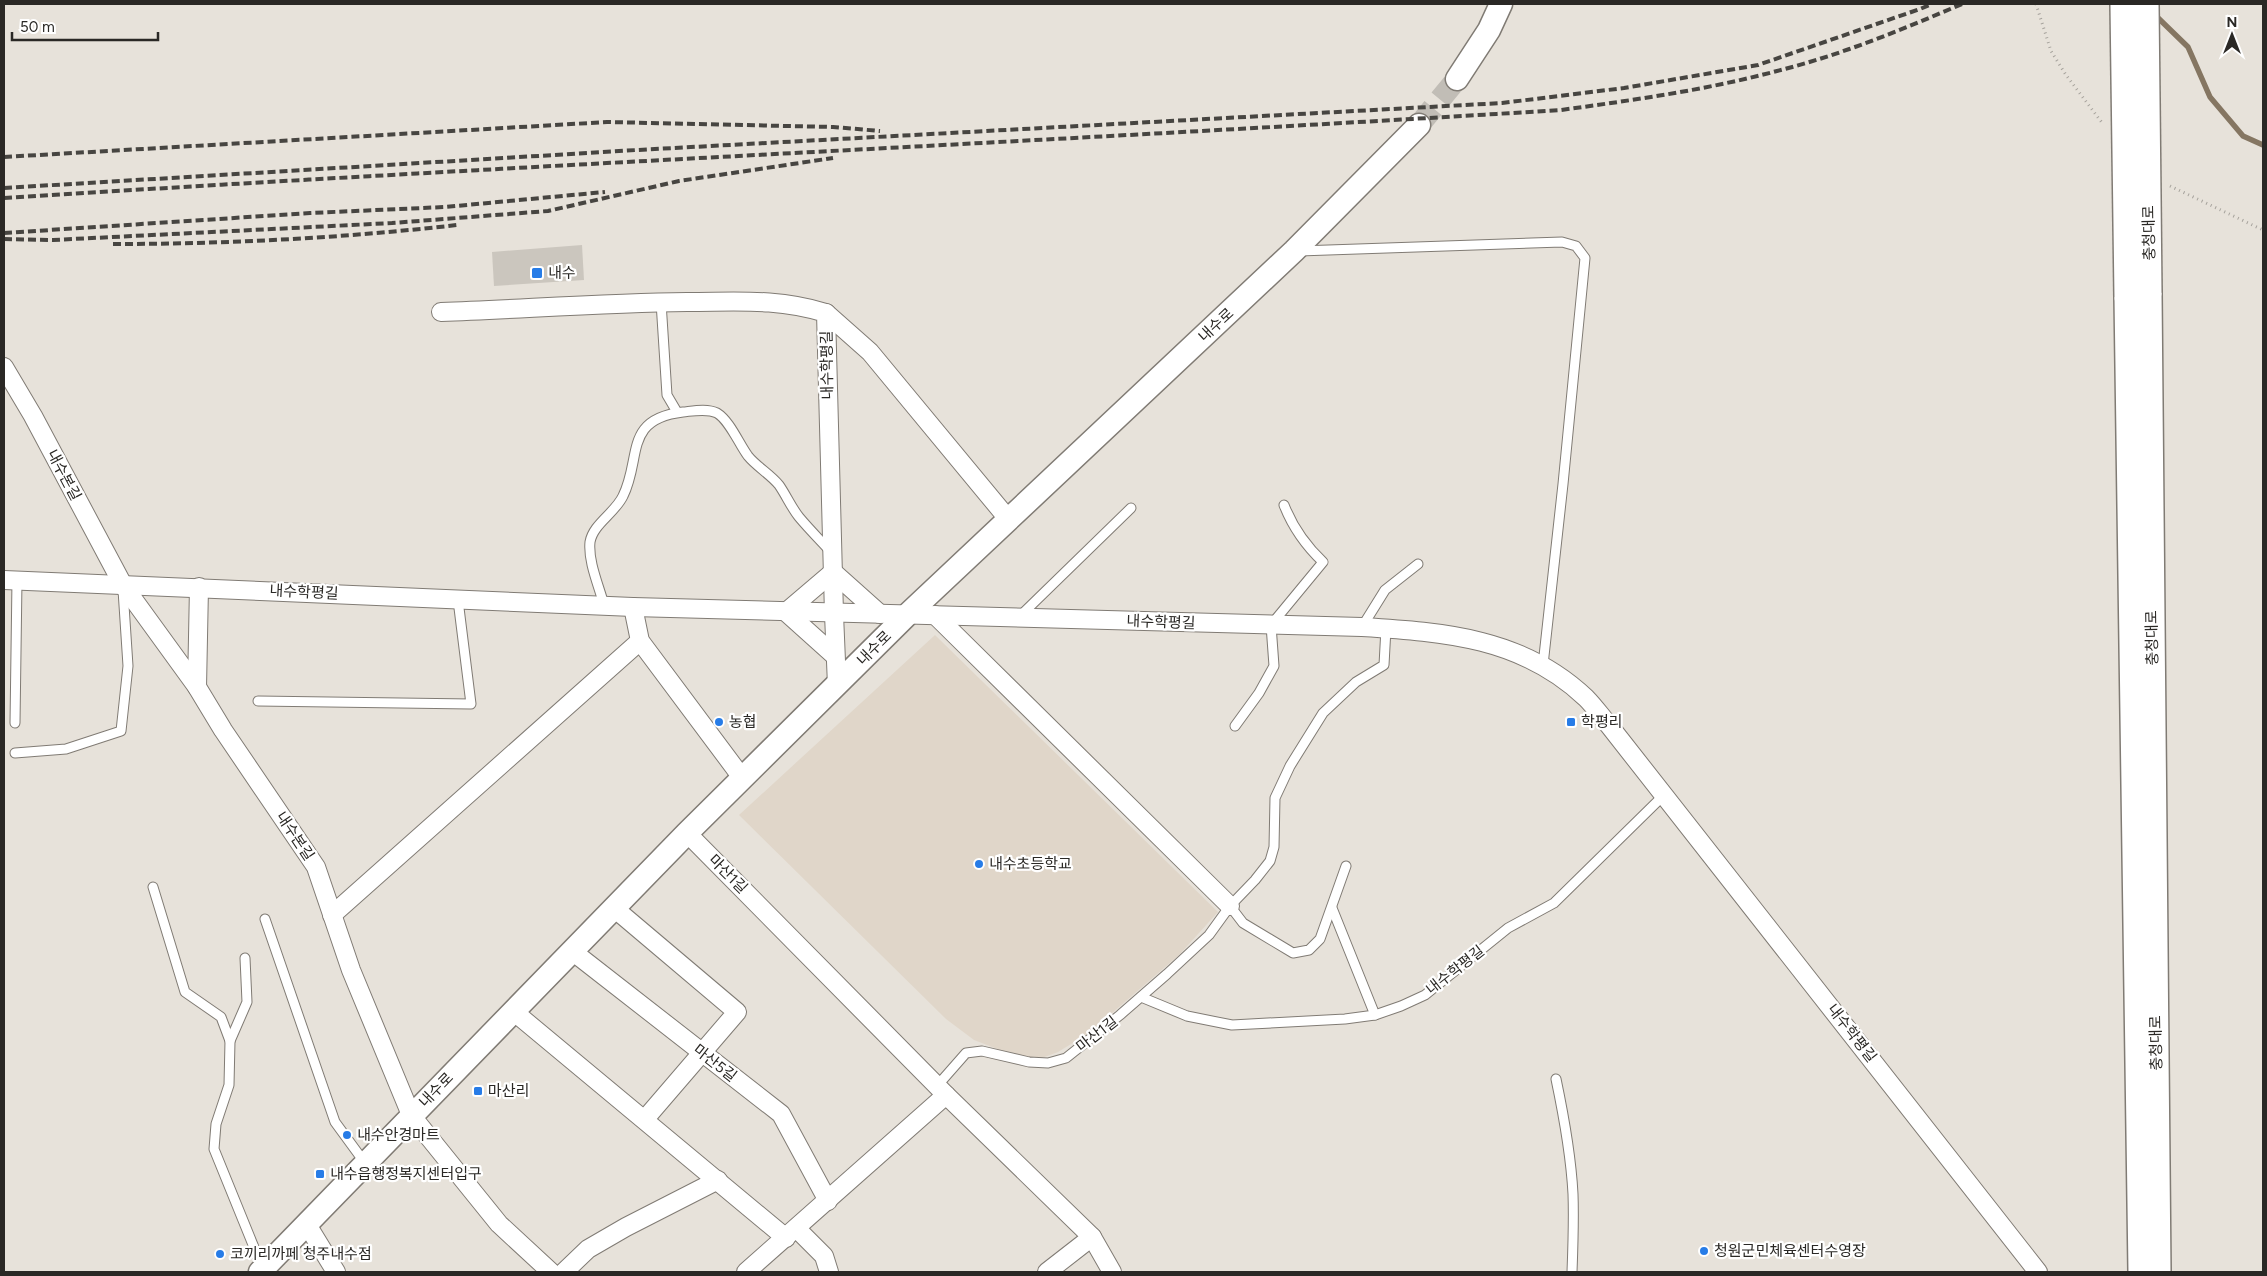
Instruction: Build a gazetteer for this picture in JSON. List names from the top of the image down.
{
  "streets": {
    "main road": ["충청대로"],
    "street": [
      "내수로",
      "내수학평길",
      "내수본길",
      "마산1길",
      "마산5길"
    ]
  },
  "crossings": [
    ["내수로", "내수학평길"],
    ["내수로", "내수본길"],
    ["내수로", "마산1길"],
    ["내수로", "마산5길"],
    ["내수학평길", "내수본길"],
    ["내수학평길", "마산1길"]
  ],
  "places": {
    "transit": [
      "내수",
      "학평리",
      "마산리",
      "내수읍행정복지센터입구"
    ],
    "other": [
      "농협",
      "내수초등학교",
      "내수안경마트",
      "청원군민체육센터수영장",
      "코끼리까페 청주내수점"
    ]
  },
  "scale_bar": "50 m",
  "north": "top"
}
